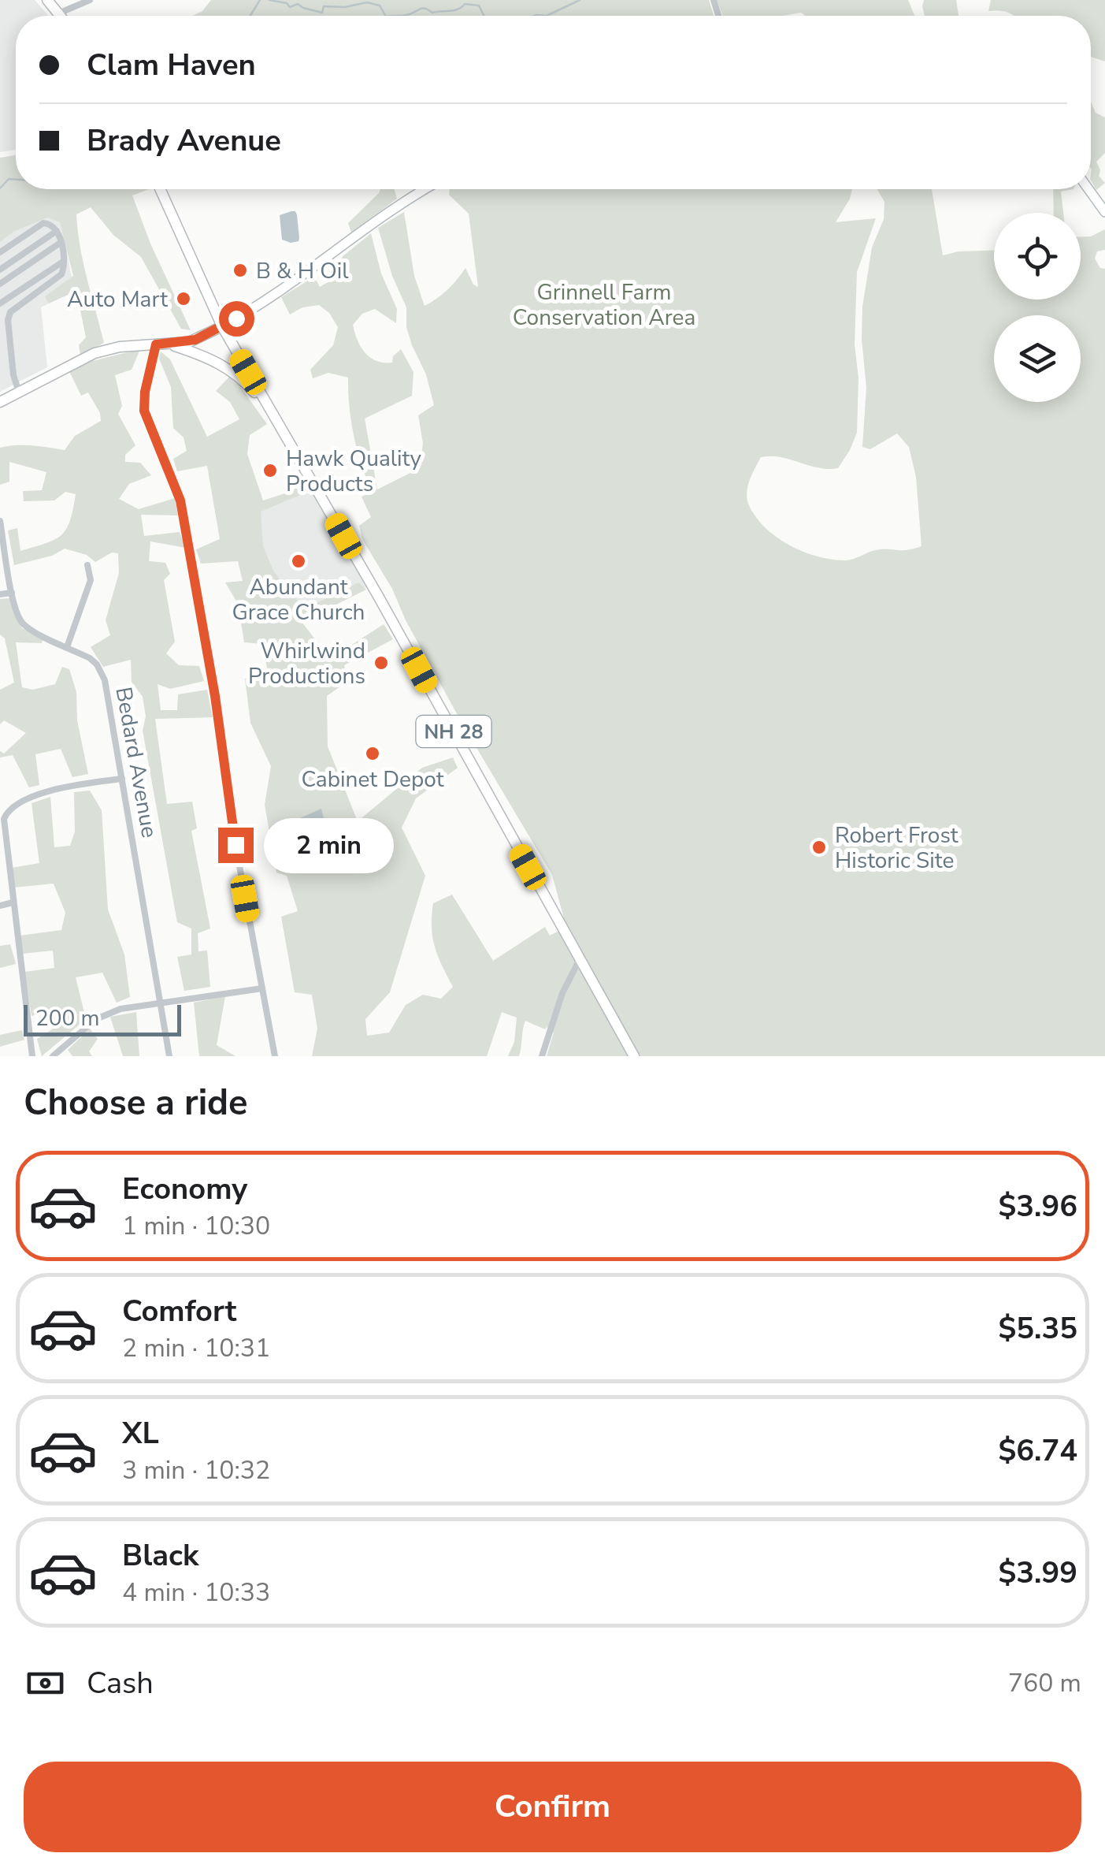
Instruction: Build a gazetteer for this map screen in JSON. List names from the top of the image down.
{
  "streets": {
    "main road": ["NH 28"],
    "street": ["Bedard Avenue"]
  },
  "parks": ["Grinnell Farm Conservation Area"],
  "places": [
    "B & H Oil",
    "Auto Mart",
    "Hawk Quality Products",
    "Abundant Grace Church",
    "Whirlwind Productions",
    "Cabinet Depot",
    "Robert Frost Historic Site"
  ],
  "scale_bar": "200 m",
  "page": {
    "banner": ["Clam Haven", "Brady Avenue"],
    "bubble": "2 min",
    "scale": "200 m",
    "heading": "Choose a ride",
    "list": [
      {
        "name": "Economy",
        "note": "1 min · 10:30",
        "value": "$3.96"
      },
      {
        "name": "Comfort",
        "note": "2 min · 10:31",
        "value": "$5.35"
      },
      {
        "name": "XL",
        "note": "3 min · 10:32",
        "value": "$6.74"
      },
      {
        "name": "Black",
        "note": "4 min · 10:33",
        "value": "$3.99"
      }
    ],
    "pay": ["Cash", "760 m"],
    "buttons": "Confirm"
  }
}
